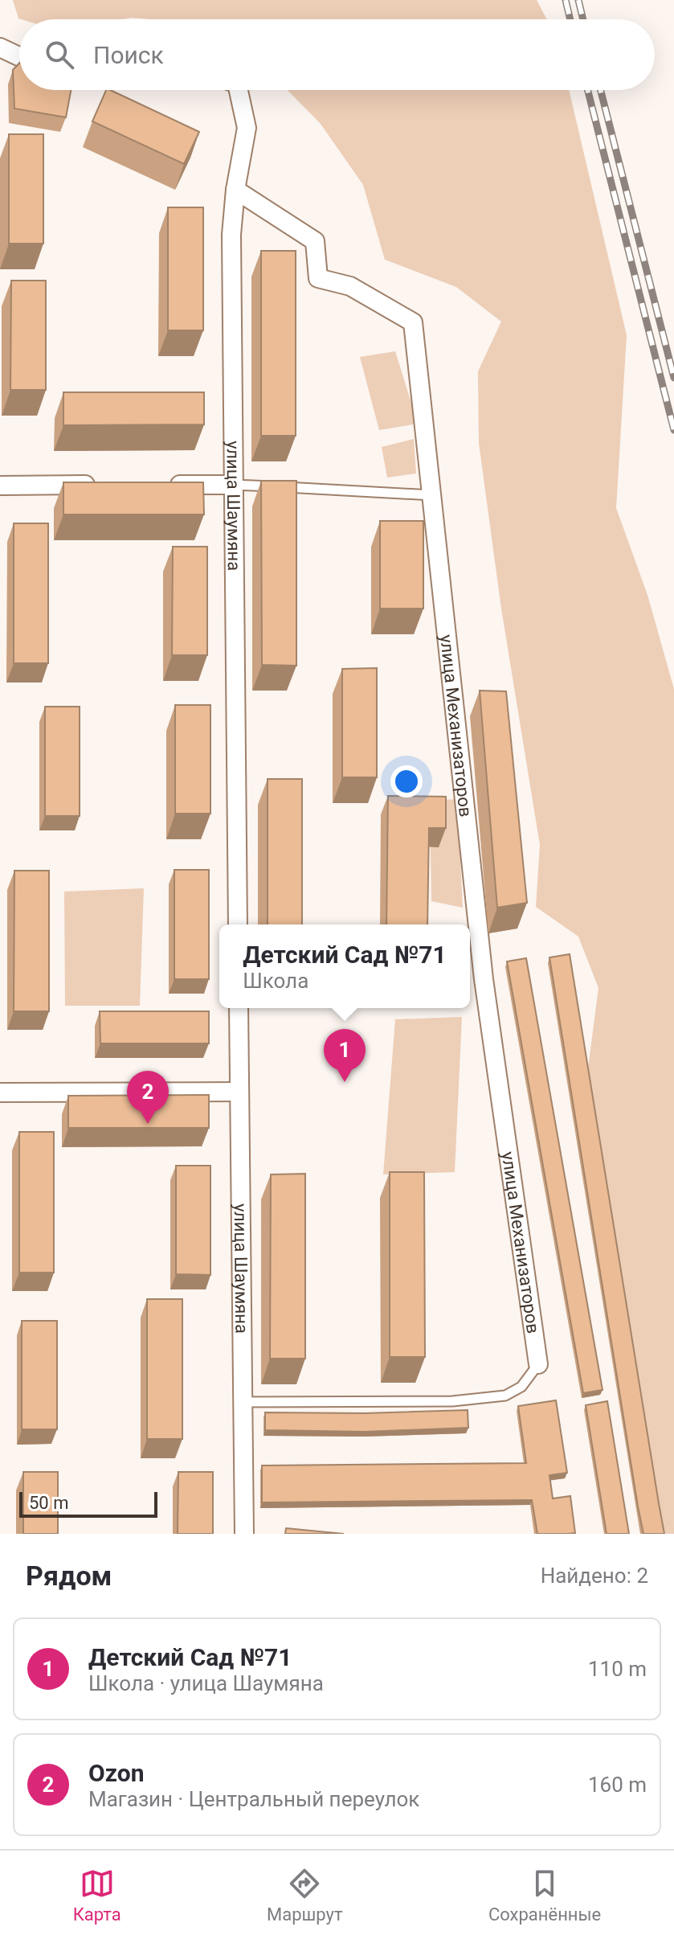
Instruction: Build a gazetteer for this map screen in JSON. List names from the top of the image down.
{
  "streets": {
    "street": ["улица Шаумяна", "улица Механизаторов"]
  },
  "crossings": [
    ["улица Шаумяна", "улица Механизаторов"]
  ],
  "scale_bar": "50 m",
  "page": {
    "search": "Поиск",
    "popup": ["Детский Сад №71", "Школа"],
    "pins": ["1", "2"],
    "scale": "50 m",
    "heading": ["Рядом", "Найдено: 2"],
    "list": [
      {
        "mark": "1",
        "name": "Детский Сад №71",
        "note": "Школа · улица Шаумяна",
        "value": "110 m"
      },
      {
        "mark": "2",
        "name": "Ozon",
        "note": "Магазин · Центральный переулок",
        "value": "160 m"
      }
    ],
    "nav": ["Карта", "Маршрут", "Сохранённые"]
  }
}
